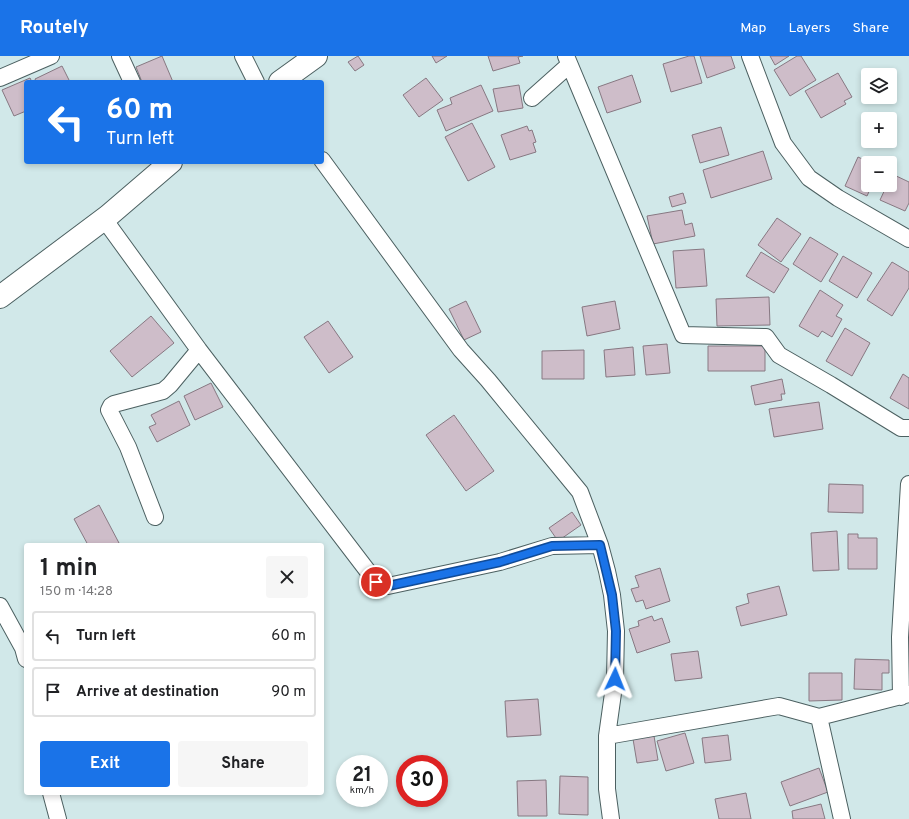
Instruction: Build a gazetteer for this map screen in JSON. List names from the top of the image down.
{
  "page": {
    "header": "Routely",
    "nav": ["Map", "Layers", "Share"],
    "map_buttons": ["+", "−"],
    "turn": ["60 m", "Turn left"],
    "heading": ["1 min", "150 m · 14:28"],
    "list": [
      {
        "name": "Turn left",
        "value": "60 m"
      },
      {
        "name": "Arrive at destination",
        "value": "90 m"
      }
    ],
    "buttons": ["Exit", "Share"],
    "speed": "21 km/h",
    "limit": "30"
  }
}
